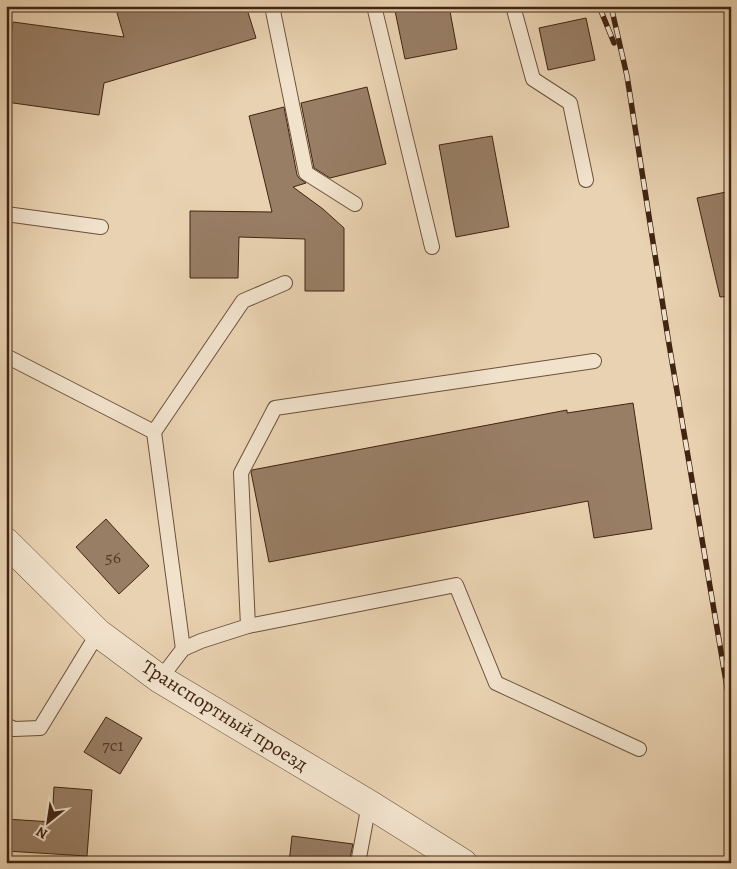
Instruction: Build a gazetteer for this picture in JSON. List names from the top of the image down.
{
  "streets": {
    "street": ["Транспортный проезд"]
  },
  "house_numbers": ["56", "7с1"],
  "north": "bottom left"
}
